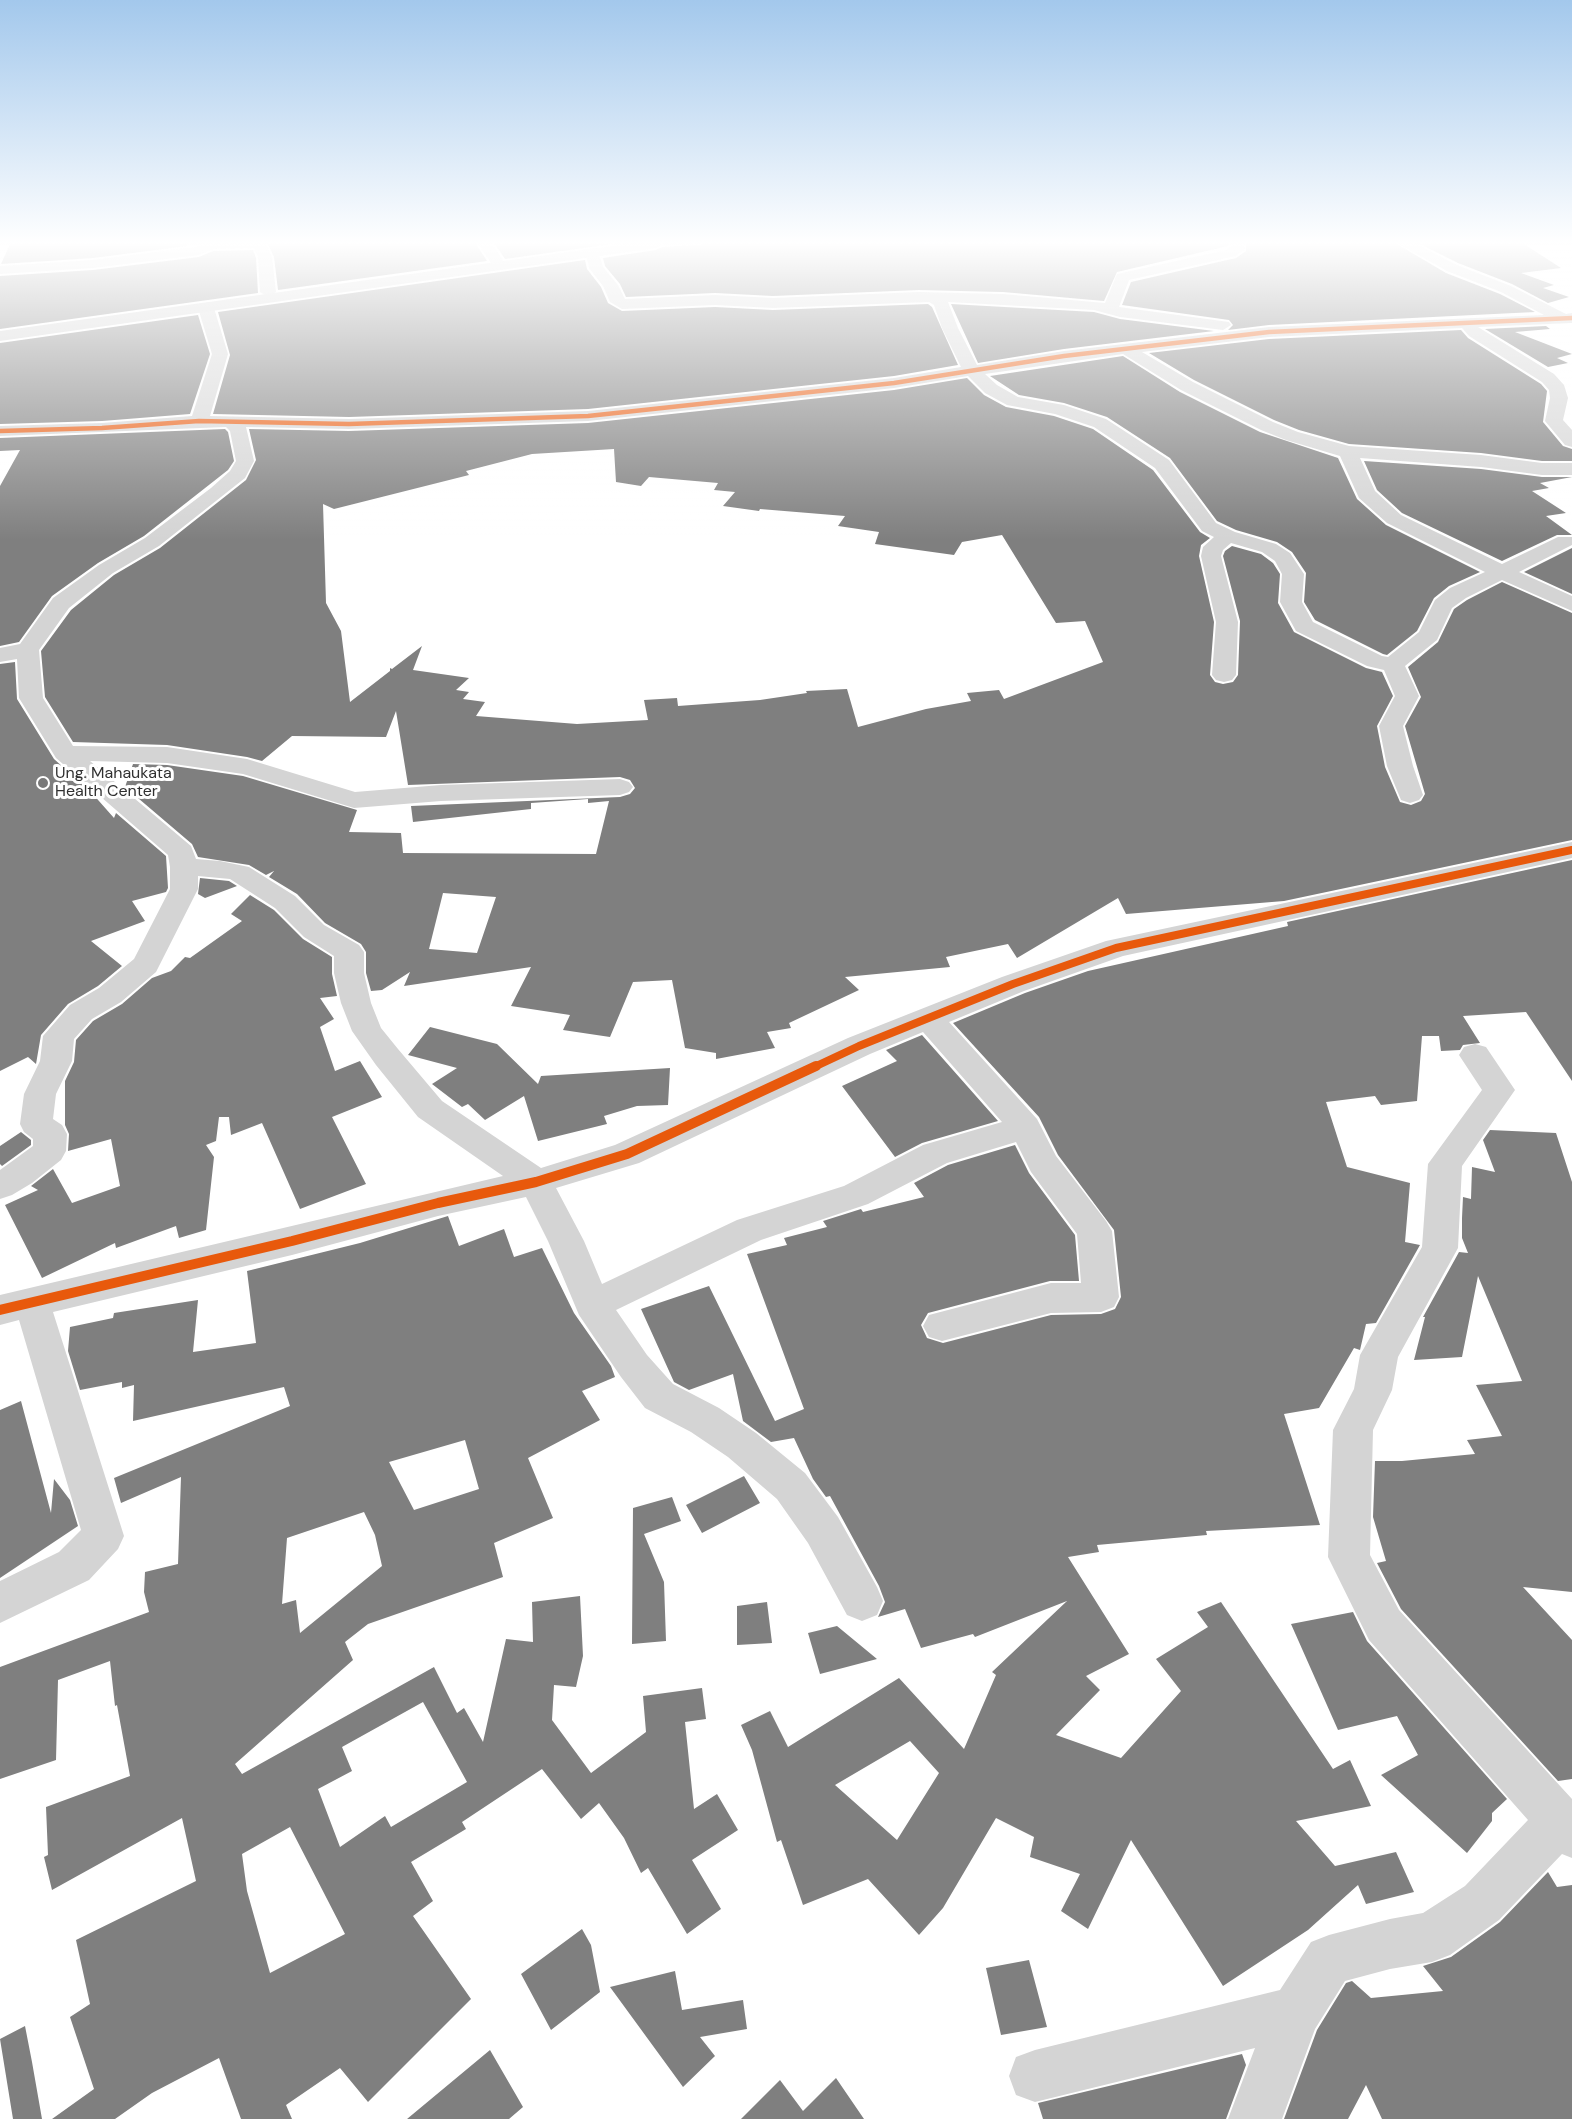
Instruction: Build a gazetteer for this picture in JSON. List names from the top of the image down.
{
  "places": ["Ung. Mahaukata Health Center"]
}
